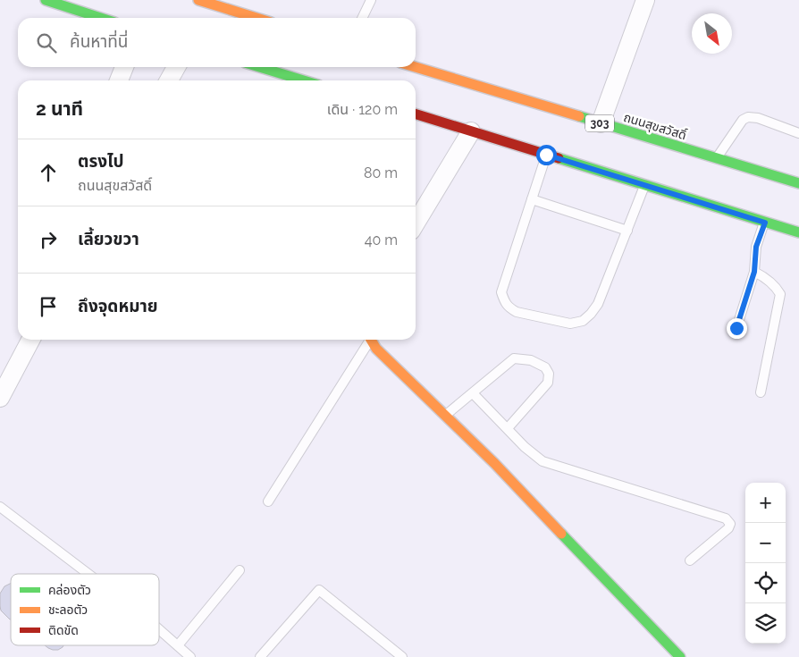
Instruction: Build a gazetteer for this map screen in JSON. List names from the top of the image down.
{
  "streets": {
    "main road": ["303", "ถนนสุขสวัสดิ์"]
  },
  "legend": ["คล่องตัว", "ชะลอตัว", "ติดขัด"],
  "north": "bottom right",
  "page": {
    "search": "ค้นหาที่นี่",
    "heading": ["2 นาที", "เดิน · 120 m"],
    "list": [
      ["ตรงไป", "ถนนสุขสวัสดิ์", "80 m"],
      ["เลี้ยวขวา", "40 m"],
      "ถึงจุดหมาย"
    ],
    "map_buttons": ["+", "−"]
  }
}
